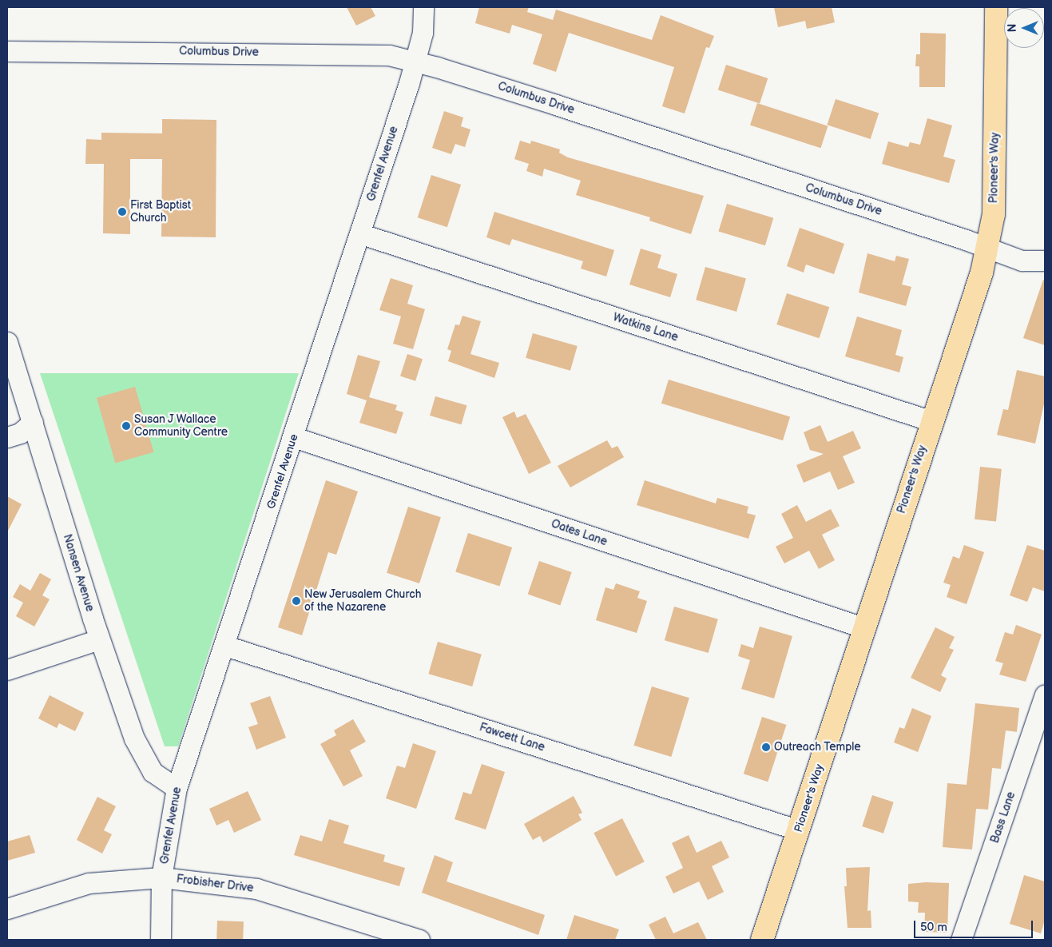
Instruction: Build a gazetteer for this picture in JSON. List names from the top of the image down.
{
  "streets": {
    "main road": ["Pioneer's Way"],
    "street": [
      "Columbus Drive",
      "Grenfel Avenue",
      "Watkins Lane",
      "Oates Lane",
      "Nansen Avenue",
      "Fawcett Lane",
      "Bass Lane",
      "Frobisher Drive"
    ]
  },
  "crossings": [
    ["Columbus Drive", "Grenfel Avenue"],
    ["Columbus Drive", "Pioneer's Way"],
    ["Grenfel Avenue", "Watkins Lane"],
    ["Grenfel Avenue", "Oates Lane"],
    ["Grenfel Avenue", "Nansen Avenue"],
    ["Grenfel Avenue", "Fawcett Lane"],
    ["Grenfel Avenue", "Frobisher Drive"],
    ["Pioneer's Way", "Watkins Lane"],
    ["Pioneer's Way", "Oates Lane"],
    ["Pioneer's Way", "Fawcett Lane"]
  ],
  "places": [
    "First Baptist Church",
    "Susan J Wallace Community Centre",
    "New Jerusalem Church of the Nazarene",
    "Outreach Temple"
  ],
  "scale_bar": "50 m",
  "north": "left"
}
